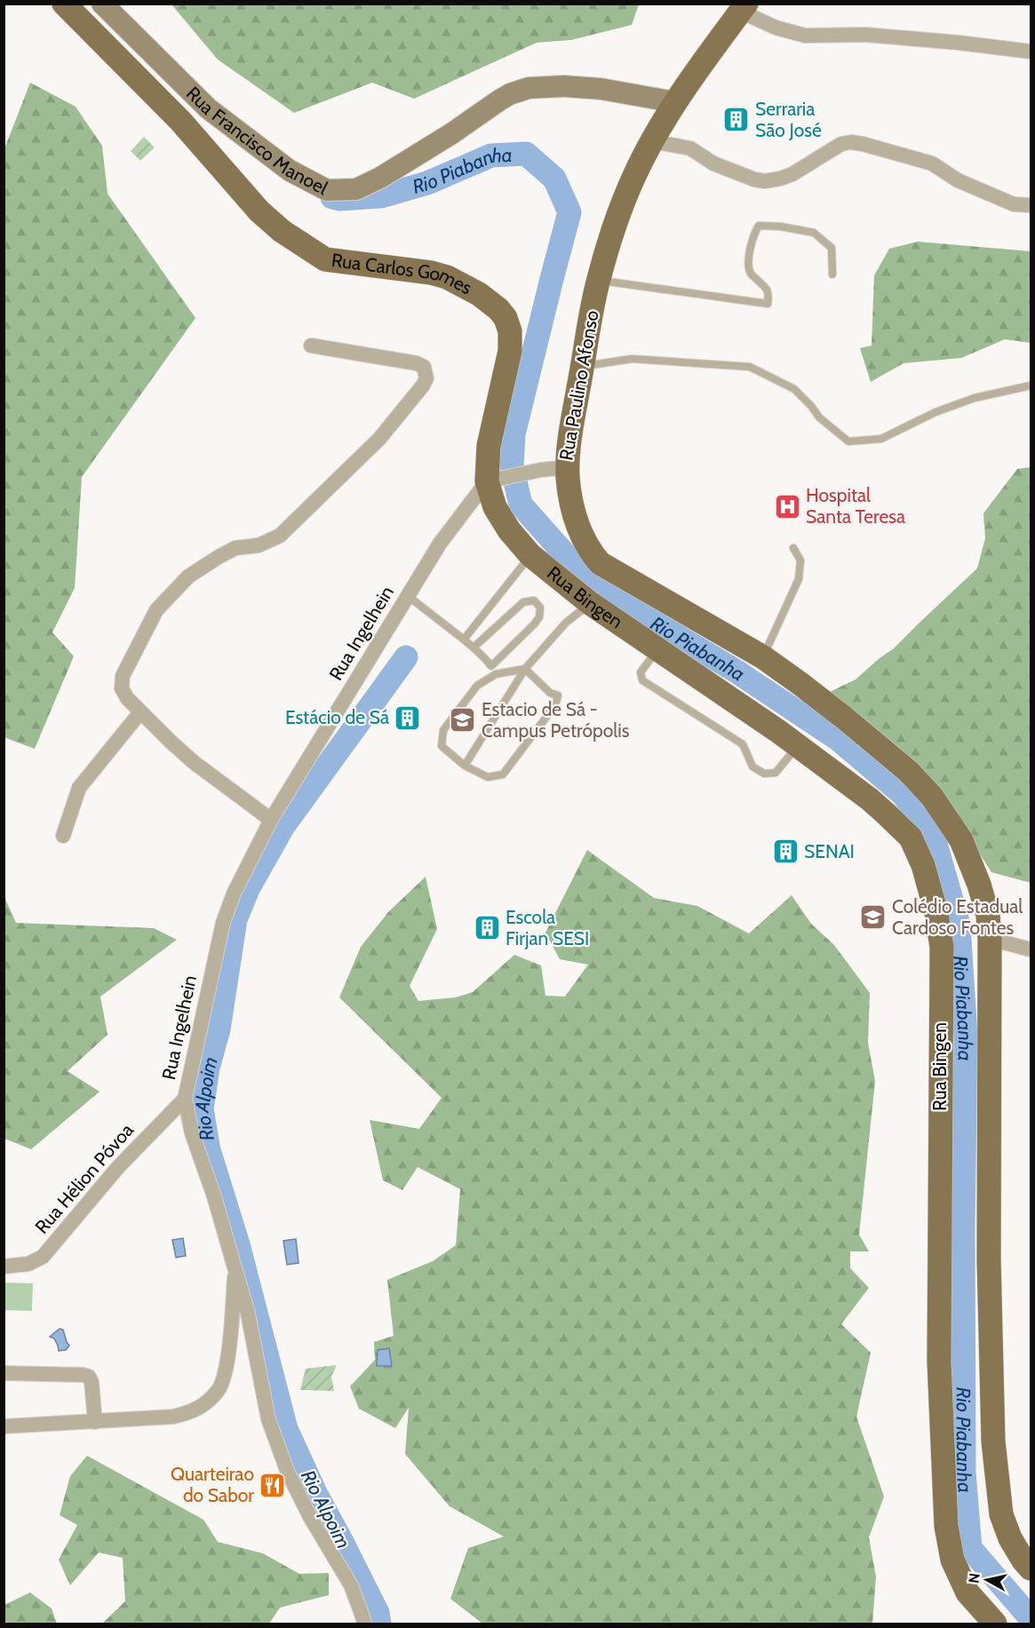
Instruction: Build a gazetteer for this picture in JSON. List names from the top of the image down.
{
  "streets": {
    "main road": [
      "Rua Francisco Manoel",
      "Rua Carlos Gomes",
      "Rua Paulino Afonso",
      "Rua Bingen"
    ],
    "street": ["Rua Ingelhein", "Rua Hélion Póvoa"]
  },
  "crossings": [
    ["Rua Francisco Manoel", "Rua Paulino Afonso"],
    ["Rua Carlos Gomes", "Rua Paulino Afonso"],
    ["Rua Carlos Gomes", "Rua Bingen"],
    ["Rua Carlos Gomes", "Rua Ingelhein"],
    ["Rua Paulino Afonso", "Rua Bingen"],
    ["Rua Paulino Afonso", "Rua Ingelhein"],
    ["Rua Bingen", "Rua Ingelhein"],
    ["Rua Ingelhein", "Rua Hélion Póvoa"]
  ],
  "water": ["Rio Piabanha", "Rio Alpoim"],
  "places": {
    "building": [
      "Serraria São José",
      "Estácio de Sá",
      "SENAI",
      "Escola Firjan SESI"
    ],
    "hospital": ["Hospital Santa Teresa"],
    "school or university": ["Estacio de Sá - Campus Petrópolis", "Colédio Estadual Cardoso Fontes"],
    "restaurant": ["Quarteirao do Sabor"]
  },
  "north": "left"
}
